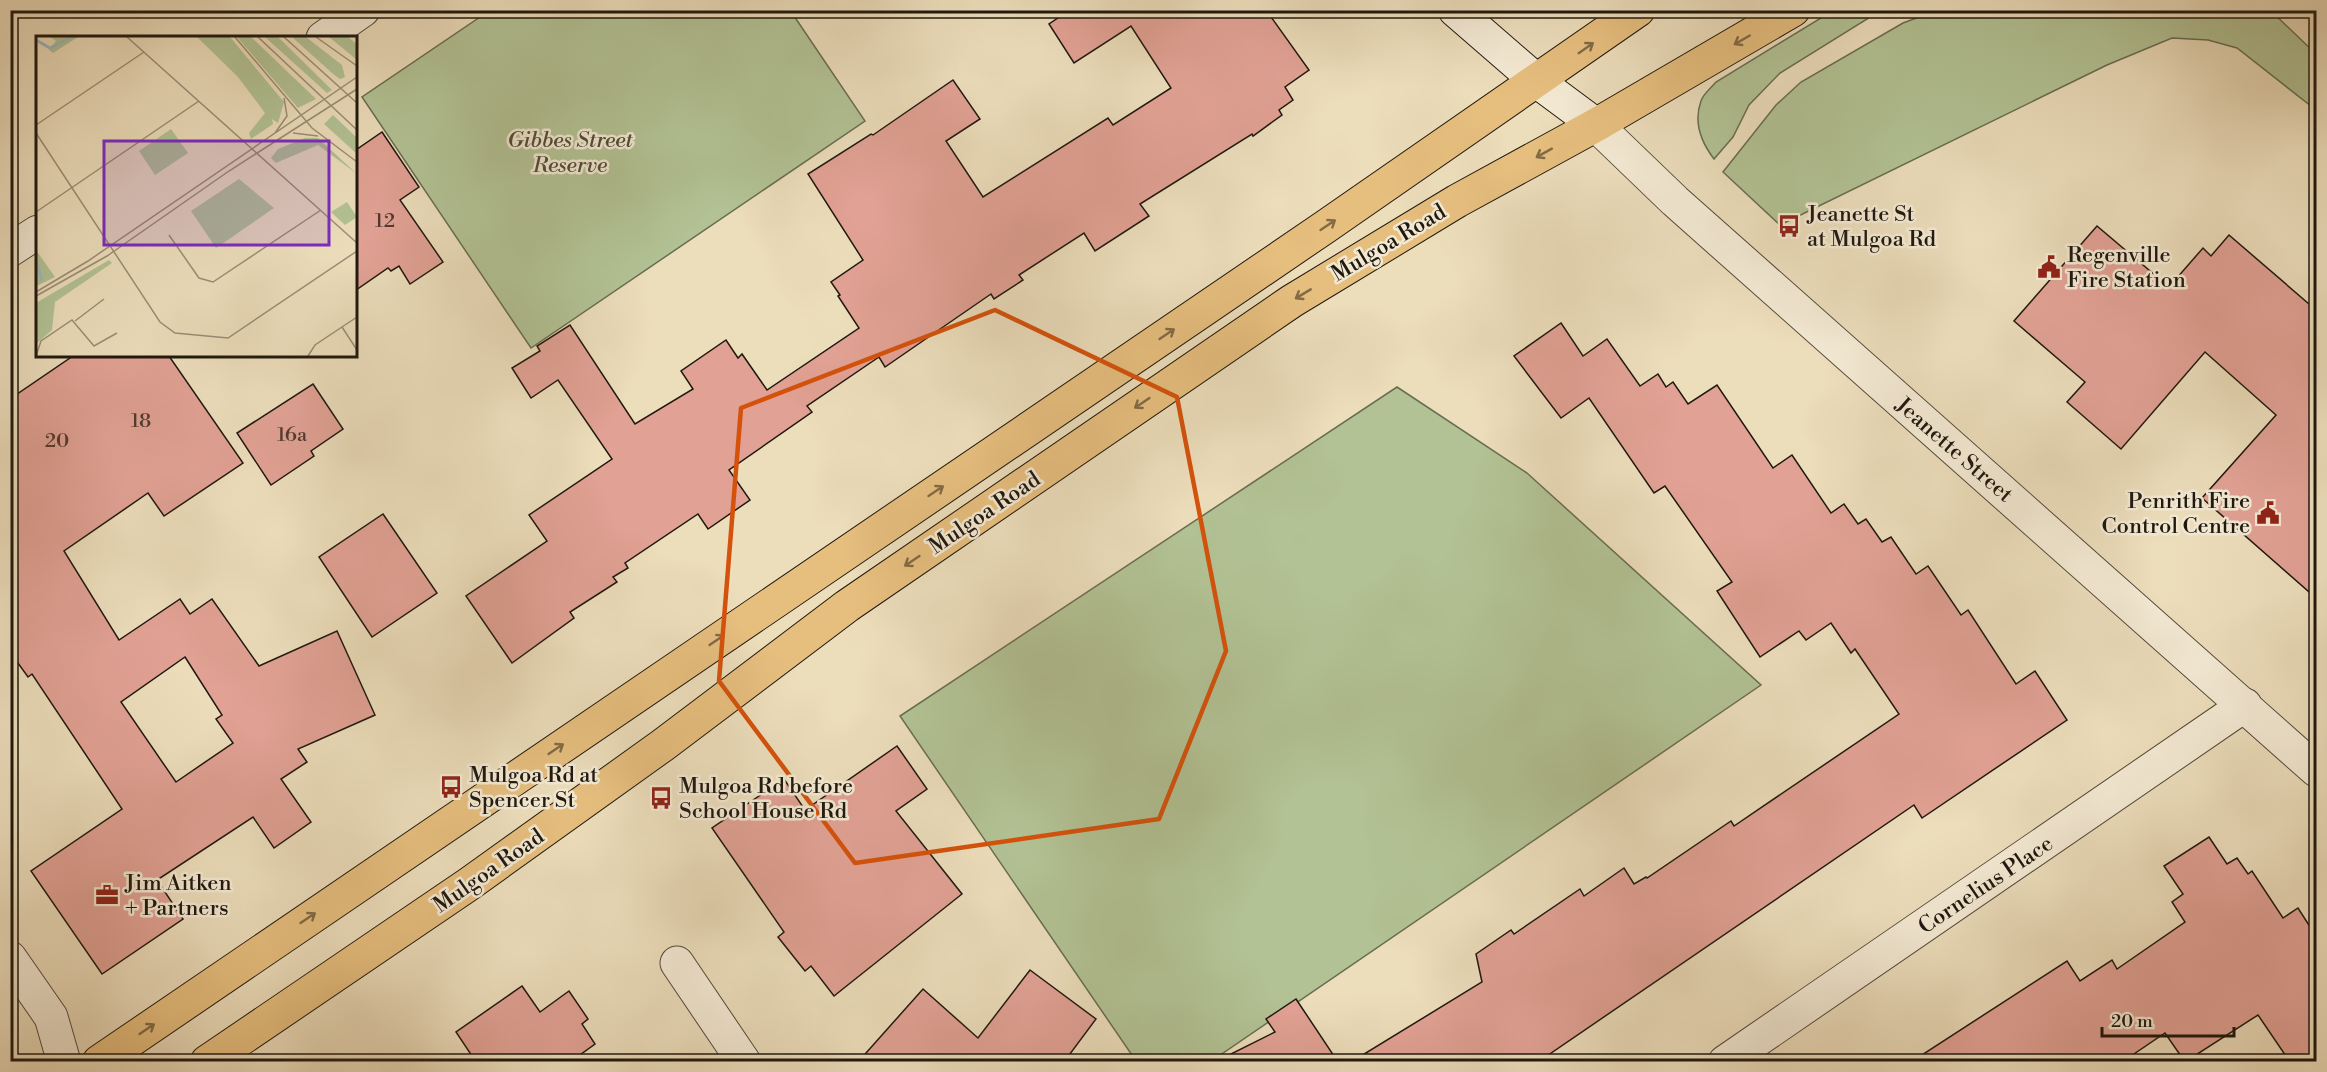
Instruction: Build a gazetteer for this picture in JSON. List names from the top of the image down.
{
  "streets": {
    "main road": ["Mulgoa Road"],
    "street": ["Jeanette Street", "Cornelius Place"]
  },
  "crossings": [
    ["Mulgoa Road", "Jeanette Street"],
    ["Jeanette Street", "Cornelius Place"]
  ],
  "parks": ["Gibbes Street Reserve"],
  "places": {
    "bus stop": ["Jeanette St at Mulgoa Rd", "Mulgoa Rd at Spencer St", "Mulgoa Rd before School House Rd"],
    "public building": ["Regenville Fire Station", "Penrith Fire Control Centre"],
    "office": ["Jim Aitken + Partners"]
  },
  "house_numbers": [
    "12",
    "18",
    "16a",
    "20"
  ],
  "scale_bar": "20 m"
}
